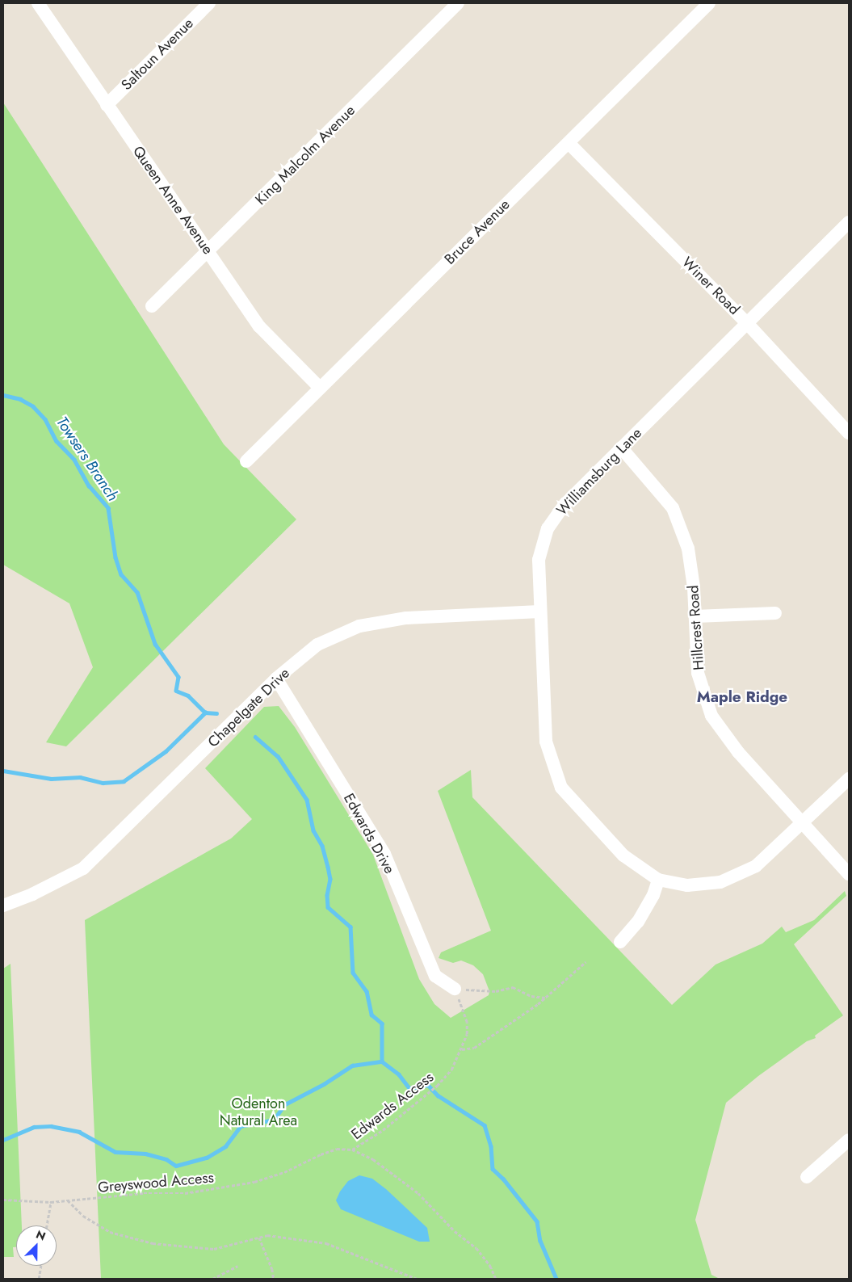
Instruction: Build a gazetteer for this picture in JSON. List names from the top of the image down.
{
  "streets": {
    "street": [
      "Saltoun Avenue",
      "King Malcolm Avenue",
      "Queen Anne Avenue",
      "Bruce Avenue",
      "Winer Road",
      "Williamsburg Lane",
      "Hillcrest Road",
      "Chapelgate Drive",
      "Edwards Drive"
    ],
    "path": ["Edwards Access", "Greyswood Access"]
  },
  "crossings": [
    ["Saltoun Avenue", "Queen Anne Avenue"],
    ["King Malcolm Avenue", "Queen Anne Avenue"],
    ["Queen Anne Avenue", "Bruce Avenue"],
    ["Bruce Avenue", "Winer Road"],
    ["Winer Road", "Williamsburg Lane"],
    ["Williamsburg Lane", "Hillcrest Road"],
    ["Williamsburg Lane", "Chapelgate Drive"],
    ["Chapelgate Drive", "Edwards Drive"],
    ["Edwards Drive", "Edwards Access"],
    ["Edwards Access", "Greyswood Access"]
  ],
  "districts": ["Maple Ridge"],
  "water": ["Towsers Branch"],
  "parks": ["Odenton Natural Area"],
  "north": "top right"
}
